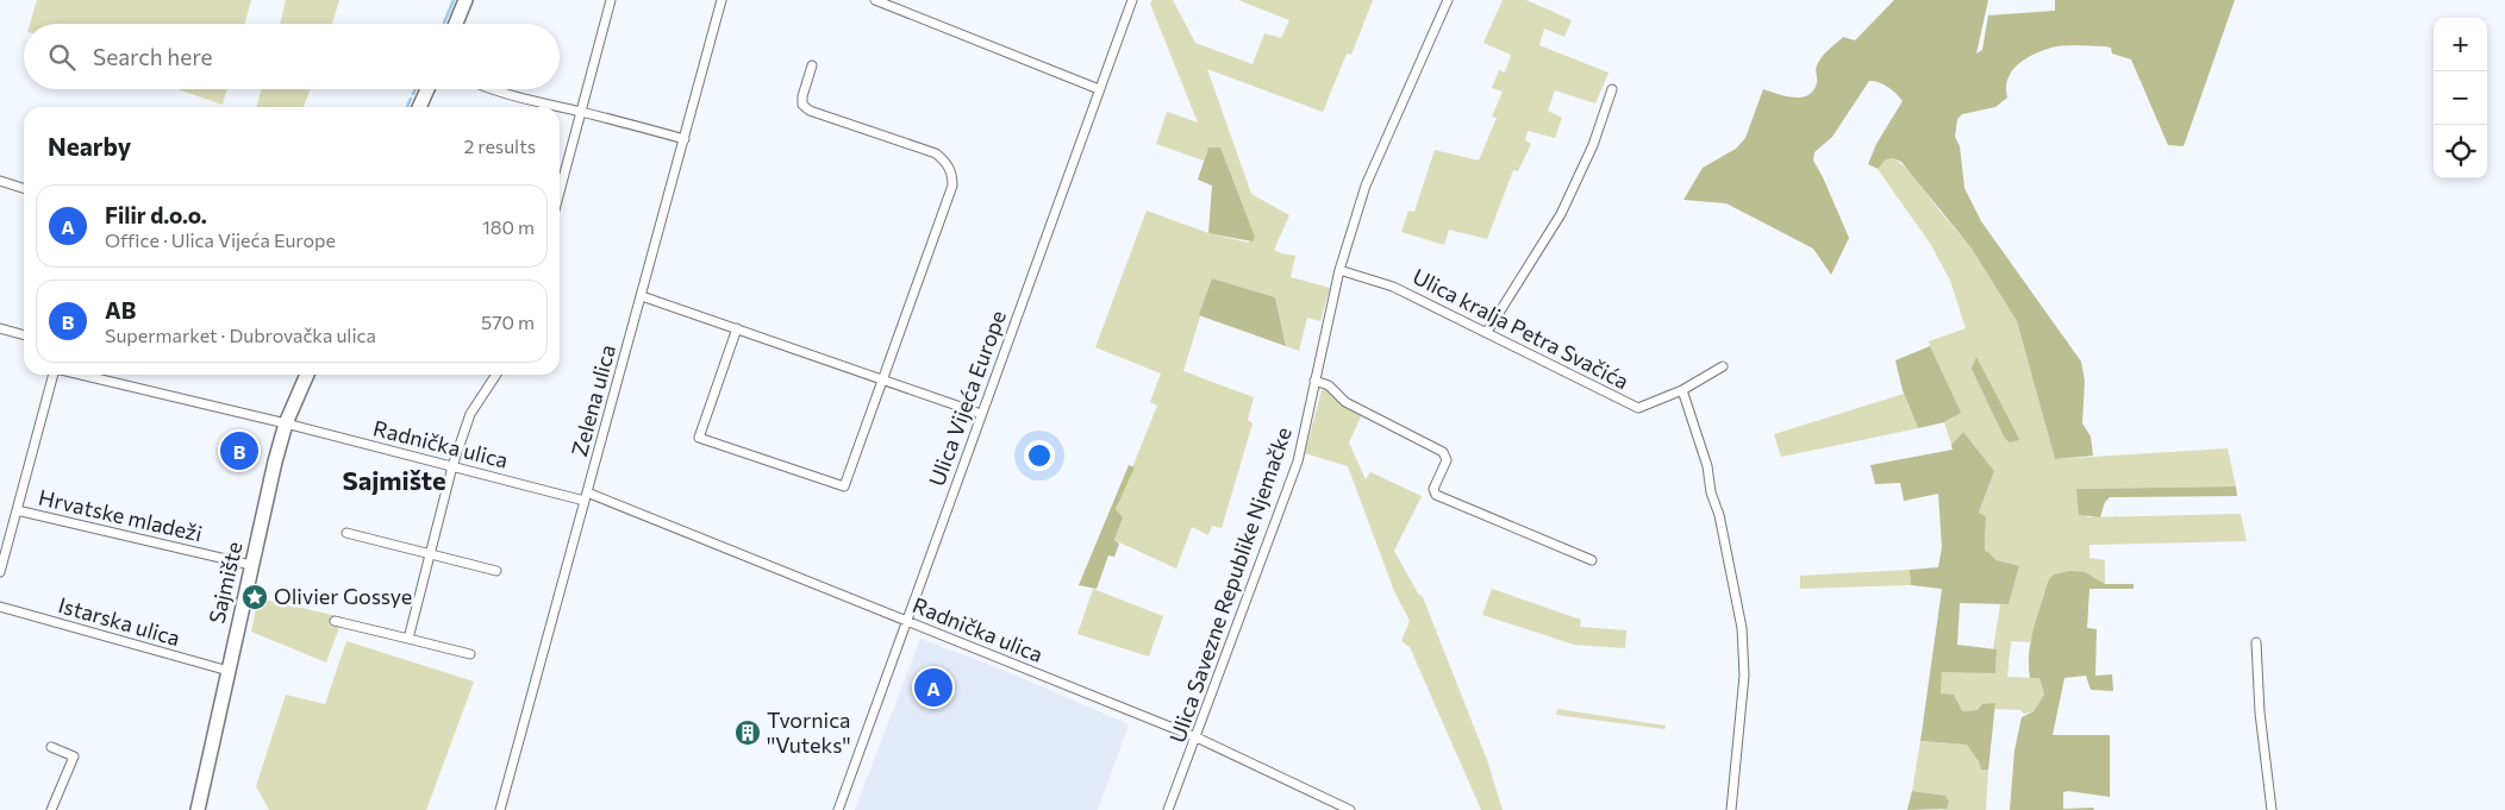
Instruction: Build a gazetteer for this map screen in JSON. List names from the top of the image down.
{
  "streets": {
    "main road": ["Sajmište"],
    "street": [
      "Ulica kralja Petra Svačića",
      "Ulica Vijeća Europe",
      "Zelena ulica",
      "Radnička ulica",
      "Hrvatske mladeži",
      "Ulica Savezne Republike Njemačke",
      "Istarska ulica"
    ]
  },
  "crossings": [
    ["Ulica kralja Petra Svačića", "Ulica Savezne Republike Njemačke"],
    ["Ulica Vijeća Europe", "Radnička ulica"],
    ["Zelena ulica", "Radnička ulica"],
    ["Radnička ulica", "Sajmište"],
    ["Radnička ulica", "Ulica Savezne Republike Njemačke"],
    ["Hrvatske mladeži", "Sajmište"],
    ["Sajmište", "Istarska ulica"]
  ],
  "districts": ["Sajmište"],
  "places": {
    "place": ["Olivier Gossye"],
    "building": ["Tvornica ''Vuteks''"]
  },
  "page": {
    "map_buttons": ["+", "−"],
    "search": "Search here",
    "heading": ["Nearby", "2 results"],
    "list": [
      {
        "mark": "A",
        "name": "Filir d.o.o.",
        "note": "Office · Ulica Vijeća Europe",
        "value": "180 m"
      },
      {
        "mark": "B",
        "name": "AB",
        "note": "Supermarket · Dubrovačka ulica",
        "value": "570 m"
      }
    ],
    "pins": ["B", "A"]
  }
}
